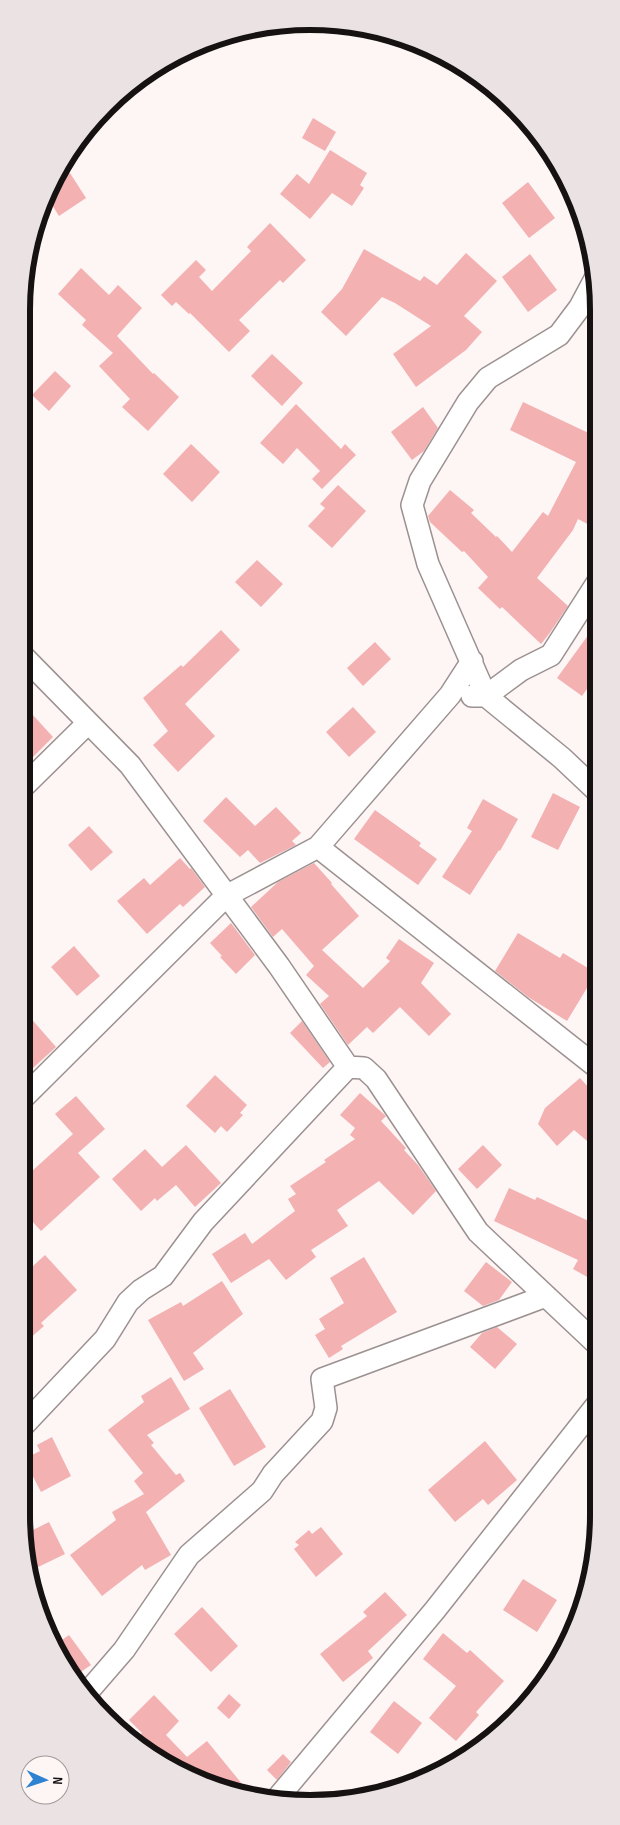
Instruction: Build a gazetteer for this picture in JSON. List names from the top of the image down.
{
  "north": "right"
}
